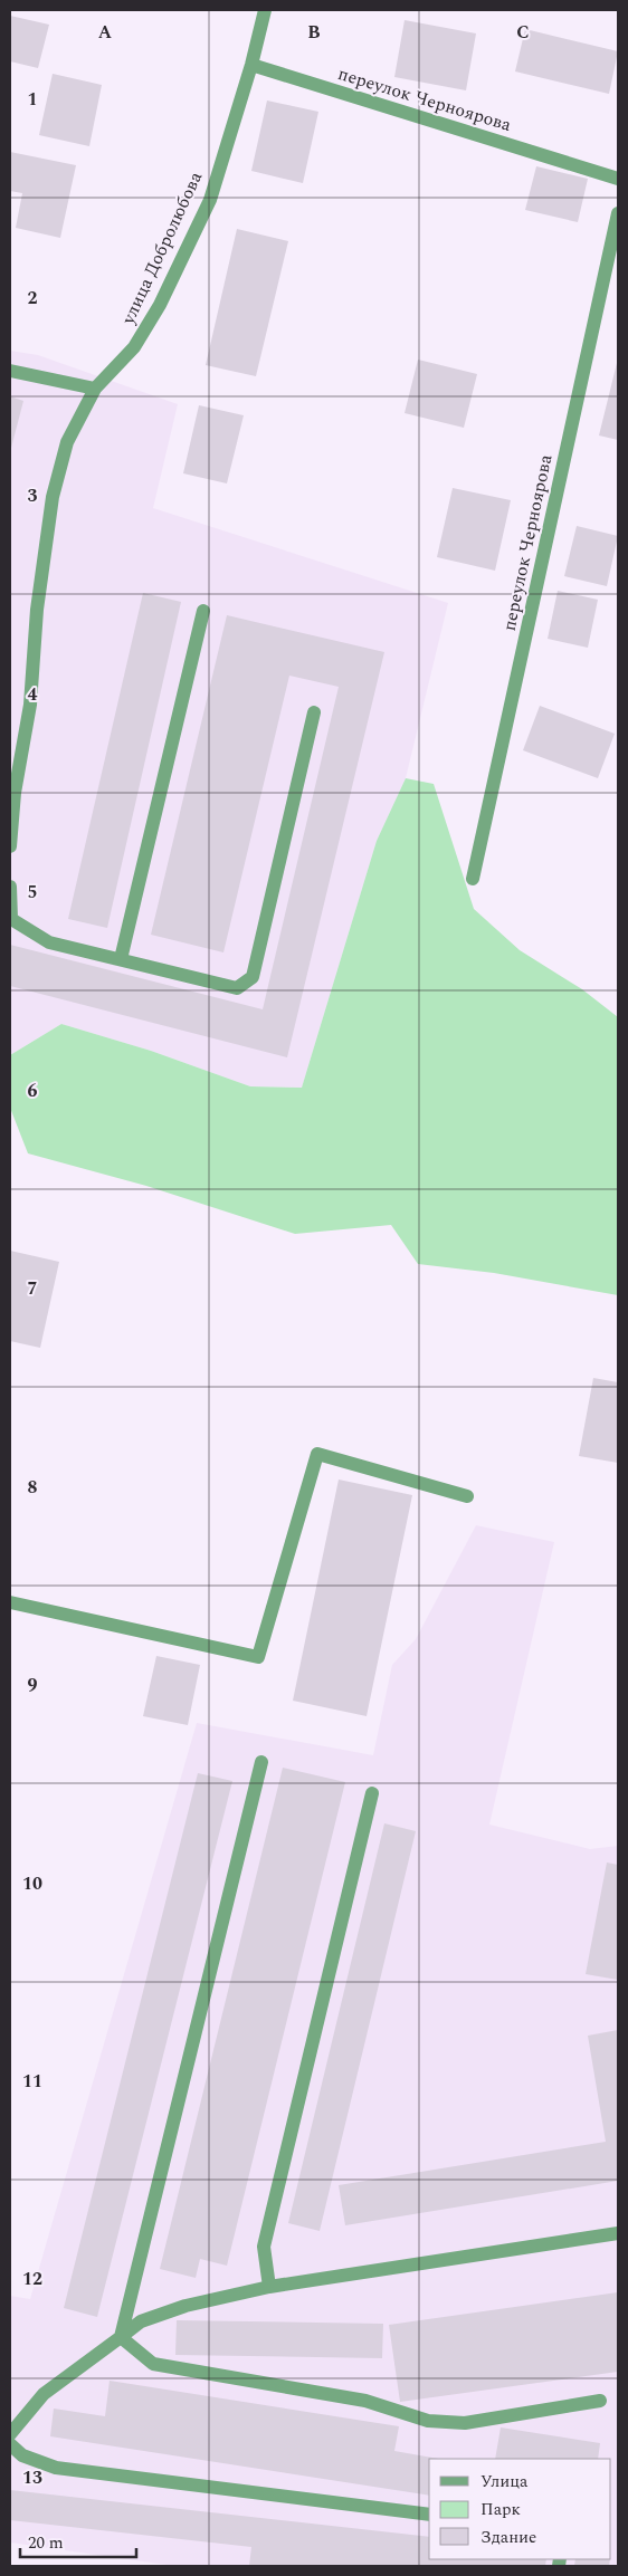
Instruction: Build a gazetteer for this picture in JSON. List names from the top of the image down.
{
  "streets": {
    "street": ["переулок Черноярова", "улица Добролюбова"]
  },
  "crossings": [
    ["переулок Черноярова", "улица Добролюбова"]
  ],
  "legend": ["Улица", "Парк", "Здание"],
  "scale_bar": "20 m",
  "grid": {
    "columns": ["A", "B", "C"],
    "rows": [
      "1",
      "2",
      "3",
      "4",
      "5",
      "6",
      "7",
      "8",
      "9",
      "10",
      "11",
      "12",
      "13"
    ]
  }
}
